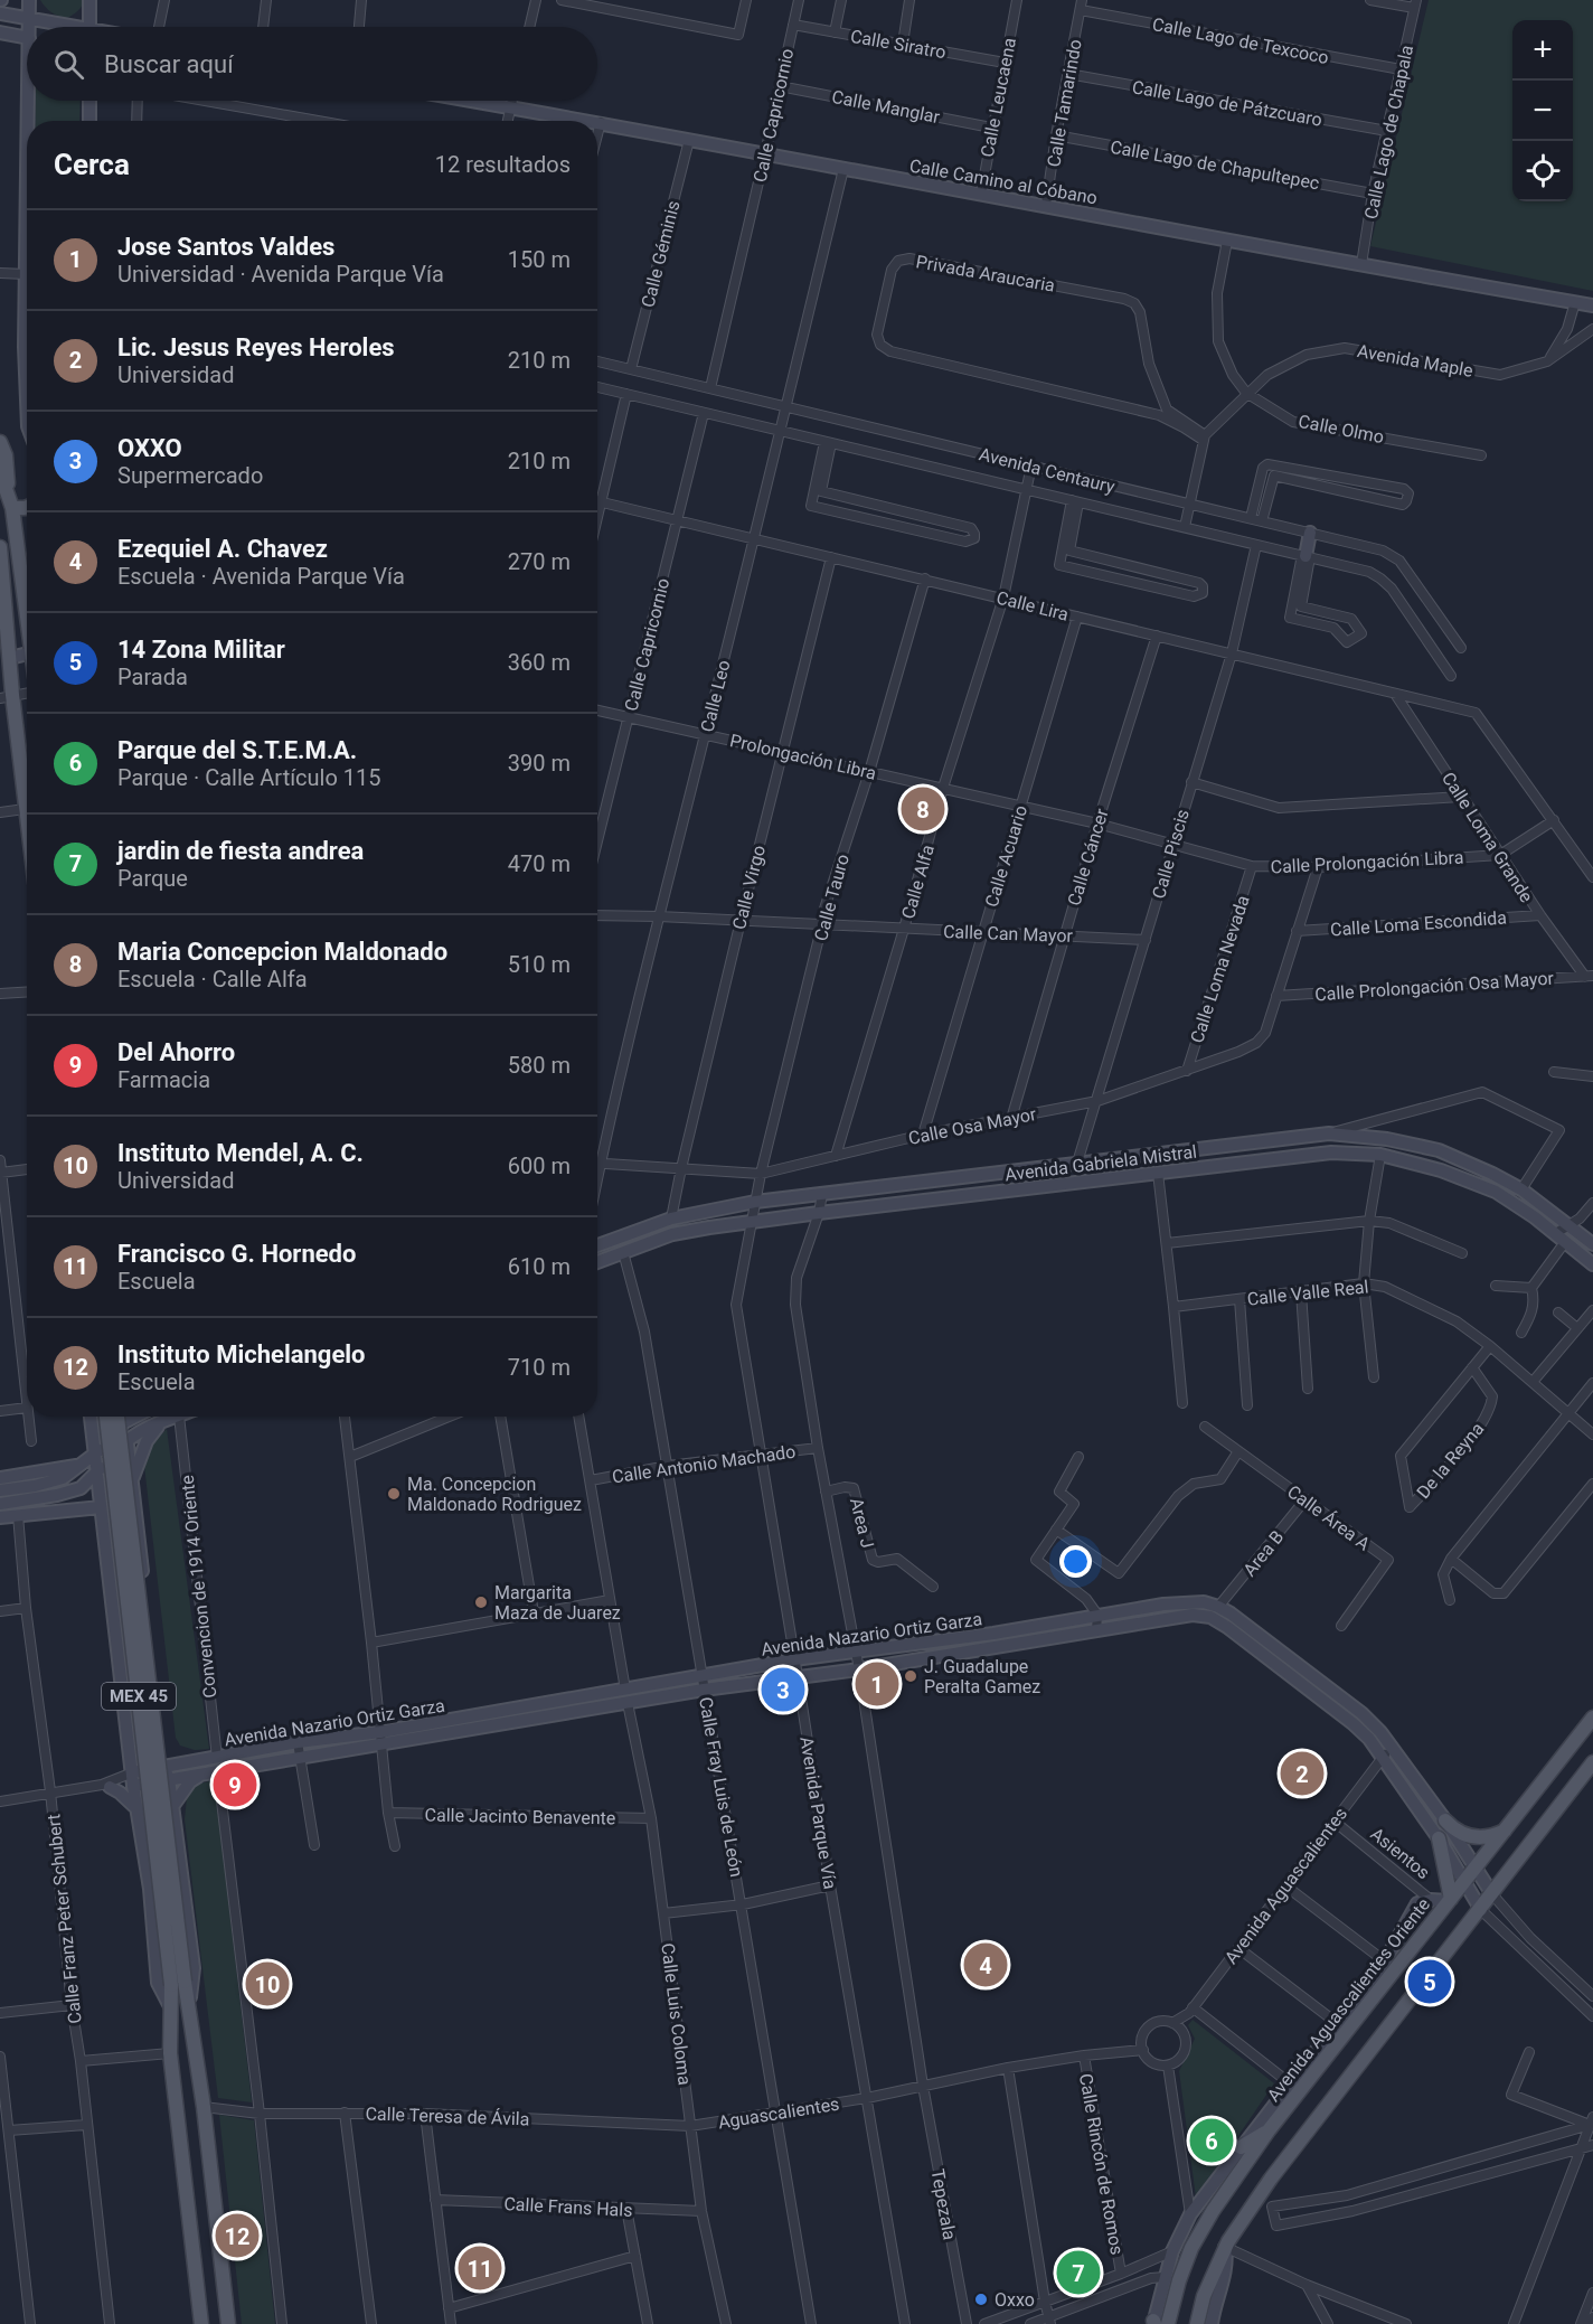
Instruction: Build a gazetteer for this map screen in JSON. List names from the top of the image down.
{
  "streets": {
    "main road": ["MEX 45", "Avenida Aguascalientes Oriente"],
    "street": [
      "Calle Lago de Texcoco",
      "Calle Siratro",
      "Calle Leucaena",
      "Calle Tamarindo",
      "Calle Lago de Pátzcuaro",
      "Calle Manglar",
      "Calle Capricornio",
      "Calle Lago de Chapala",
      "Calle Lago de Chapultepec",
      "Calle Camino al Cóbano",
      "Calle Géminis",
      "Privada Araucaria",
      "Avenida Maple",
      "Calle Olmo",
      "Avenida Centaury",
      "Calle Lira",
      "Calle Leo",
      "Prolongación Libra",
      "Calle Loma Grande",
      "Calle Piscis",
      "Calle Acuario",
      "Calle Cáncer",
      "Calle Prolongación Libra",
      "Calle Alfa",
      "Calle Virgo",
      "Calle Tauro",
      "Calle Loma Escondida",
      "Calle Can Mayor",
      "Calle Loma Nevada",
      "Calle Prolongación Osa Mayor",
      "Calle Osa Mayor",
      "Avenida Gabriela Mistral",
      "Calle Valle Real",
      "De la Reyna",
      "Calle Antonio Machado",
      "Calle Área A",
      "Area J",
      "Area B",
      "Convencion de 1914 Oriente",
      "Avenida Nazario Ortiz Garza",
      "Calle Fray Luis de León",
      "Avenida Parque Vía",
      "Calle Jacinto Benavente",
      "Asientos",
      "Avenida Aguascalientes",
      "Calle Franz Peter Schubert",
      "Calle Luis Coloma",
      "Aguascalientes",
      "Calle Teresa de Ávila",
      "Calle Rincón de Romos",
      "Tepezala",
      "Calle Frans Hals"
    ]
  },
  "crossings": [
    ["Calle Lago de Texcoco", "Calle Tamarindo"],
    ["Calle Lago de Texcoco", "Calle Lago de Chapala"],
    ["Calle Siratro", "Calle Leucaena"],
    ["Calle Siratro", "Calle Capricornio"],
    ["Calle Leucaena", "Calle Manglar"],
    ["Calle Leucaena", "Calle Camino al Cóbano"],
    ["Calle Tamarindo", "Calle Lago de Pátzcuaro"],
    ["Calle Tamarindo", "Calle Lago de Chapultepec"],
    ["Calle Tamarindo", "Calle Camino al Cóbano"],
    ["Calle Lago de Pátzcuaro", "Calle Lago de Chapala"],
    ["Calle Manglar", "Calle Capricornio"],
    ["Calle Capricornio", "Calle Camino al Cóbano"],
    ["Calle Capricornio", "Avenida Centaury"],
    ["Calle Capricornio", "Calle Lira"],
    ["Calle Capricornio", "Prolongación Libra"],
    ["Calle Lago de Chapala", "Calle Lago de Chapultepec"],
    ["Calle Lago de Chapala", "Calle Camino al Cóbano"],
    ["Calle Camino al Cóbano", "Calle Géminis"],
    ["Calle Camino al Cóbano", "Calle Olmo"],
    ["Calle Camino al Cóbano", "Calle Leo"],
    ["Calle Géminis", "Avenida Centaury"],
    ["Privada Araucaria", "Avenida Maple"],
    ["Avenida Maple", "Calle Olmo"],
    ["Avenida Centaury", "Calle Leo"],
    ["Avenida Centaury", "Calle Piscis"],
    ["Avenida Centaury", "Calle Alfa"],
    ["Calle Lira", "Calle Leo"],
    ["Calle Lira", "Calle Loma Grande"],
    ["Calle Lira", "Calle Piscis"],
    ["Calle Lira", "Calle Acuario"],
    ["Calle Lira", "Calle Cáncer"],
    ["Calle Lira", "Calle Prolongación Libra"],
    ["Calle Lira", "Calle Alfa"],
    ["Calle Lira", "Calle Virgo"],
    ["Calle Lira", "Calle Tauro"],
    ["Calle Leo", "Prolongación Libra"],
    ["Calle Leo", "Calle Can Mayor"],
    ["Calle Leo", "Calle Osa Mayor"],
    ["Prolongación Libra", "Calle Piscis"],
    ["Prolongación Libra", "Calle Acuario"],
    ["Prolongación Libra", "Calle Cáncer"],
    ["Prolongación Libra", "Calle Prolongación Libra"],
    ["Prolongación Libra", "Calle Alfa"],
    ["Prolongación Libra", "Calle Virgo"],
    ["Prolongación Libra", "Calle Tauro"],
    ["Calle Loma Grande", "Calle Prolongación Libra"],
    ["Calle Loma Grande", "Calle Loma Escondida"],
    ["Calle Loma Grande", "Calle Prolongación Osa Mayor"],
    ["Calle Piscis", "Calle Prolongación Libra"],
    ["Calle Piscis", "Calle Can Mayor"],
    ["Calle Piscis", "Calle Osa Mayor"],
    ["Calle Piscis", "Avenida Gabriela Mistral"],
    ["Calle Acuario", "Calle Can Mayor"],
    ["Calle Acuario", "Calle Osa Mayor"],
    ["Calle Cáncer", "Calle Can Mayor"],
    ["Calle Cáncer", "Calle Osa Mayor"],
    ["Calle Prolongación Libra", "Calle Loma Nevada"],
    ["Calle Alfa", "Calle Can Mayor"],
    ["Calle Alfa", "Calle Osa Mayor"],
    ["Calle Virgo", "Calle Can Mayor"],
    ["Calle Virgo", "Calle Osa Mayor"],
    ["Calle Virgo", "Avenida Gabriela Mistral"],
    ["Calle Tauro", "Calle Can Mayor"],
    ["Calle Tauro", "Calle Osa Mayor"],
    ["Calle Tauro", "Avenida Gabriela Mistral"],
    ["Calle Tauro", "Avenida Parque Vía"],
    ["Calle Loma Nevada", "Calle Osa Mayor"],
    ["Calle Prolongación Osa Mayor", "Calle Osa Mayor"],
    ["Avenida Gabriela Mistral", "Calle Fray Luis de León"],
    ["Avenida Gabriela Mistral", "Avenida Parque Vía"],
    ["Calle Antonio Machado", "Calle Fray Luis de León"],
    ["Calle Antonio Machado", "Avenida Parque Vía"],
    ["Calle Área A", "Area B"],
    ["Area B", "Avenida Nazario Ortiz Garza"],
    ["Convencion de 1914 Oriente", "Avenida Nazario Ortiz Garza"],
    ["Avenida Nazario Ortiz Garza", "Calle Fray Luis de León"],
    ["Avenida Nazario Ortiz Garza", "Avenida Parque Vía"],
    ["Avenida Nazario Ortiz Garza", "Avenida Aguascalientes"],
    ["Avenida Nazario Ortiz Garza", "Avenida Aguascalientes Oriente"],
    ["Avenida Nazario Ortiz Garza", "Calle Luis Coloma"],
    ["MEX 45", "Calle Teresa de Ávila"],
    ["Calle Fray Luis de León", "Aguascalientes"],
    ["Avenida Parque Vía", "Aguascalientes"],
    ["Calle Jacinto Benavente", "Calle Luis Coloma"],
    ["Asientos", "Avenida Aguascalientes"],
    ["Asientos", "Avenida Aguascalientes Oriente"],
    ["Calle Luis Coloma", "Aguascalientes"],
    ["Calle Luis Coloma", "Calle Teresa de Ávila"],
    ["Calle Luis Coloma", "Calle Frans Hals"],
    ["Aguascalientes", "Calle Teresa de Ávila"]
  ],
  "places": [
    "Ma. Concepcion Maldonado Rodriguez",
    "Margarita Maza de Juarez",
    "J. Guadalupe Peralta Gamez",
    "Oxxo"
  ],
  "page": {
    "map_buttons": ["+", "−"],
    "search": "Buscar aquí",
    "heading": ["Cerca", "12 resultados"],
    "list": [
      {
        "mark": "1",
        "name": "Jose Santos Valdes",
        "note": "Universidad · Avenida Parque Vía",
        "value": "150 m"
      },
      {
        "mark": "2",
        "name": "Lic. Jesus Reyes Heroles",
        "note": "Universidad",
        "value": "210 m"
      },
      {
        "mark": "3",
        "name": "OXXO",
        "note": "Supermercado",
        "value": "210 m"
      },
      {
        "mark": "4",
        "name": "Ezequiel A. Chavez",
        "note": "Escuela · Avenida Parque Vía",
        "value": "270 m"
      },
      {
        "mark": "5",
        "name": "14 Zona Militar",
        "note": "Parada",
        "value": "360 m"
      },
      {
        "mark": "6",
        "name": "Parque del S.T.E.M.A.",
        "note": "Parque · Calle Artículo 115",
        "value": "390 m"
      },
      {
        "mark": "7",
        "name": "jardin de fiesta andrea",
        "note": "Parque",
        "value": "470 m"
      },
      {
        "mark": "8",
        "name": "Maria Concepcion Maldonado",
        "note": "Escuela · Calle Alfa",
        "value": "510 m"
      },
      {
        "mark": "9",
        "name": "Del Ahorro",
        "note": "Farmacia",
        "value": "580 m"
      },
      {
        "mark": "10",
        "name": "Instituto Mendel, A. C.",
        "note": "Universidad",
        "value": "600 m"
      },
      {
        "mark": "11",
        "name": "Francisco G. Hornedo",
        "note": "Escuela",
        "value": "610 m"
      },
      {
        "mark": "12",
        "name": "Instituto Michelangelo",
        "note": "Escuela",
        "value": "710 m"
      }
    ],
    "pins": [
      "8",
      "1",
      "3",
      "2",
      "9",
      "4",
      "5",
      "10",
      "6",
      "12",
      "11",
      "7"
    ]
  }
}
